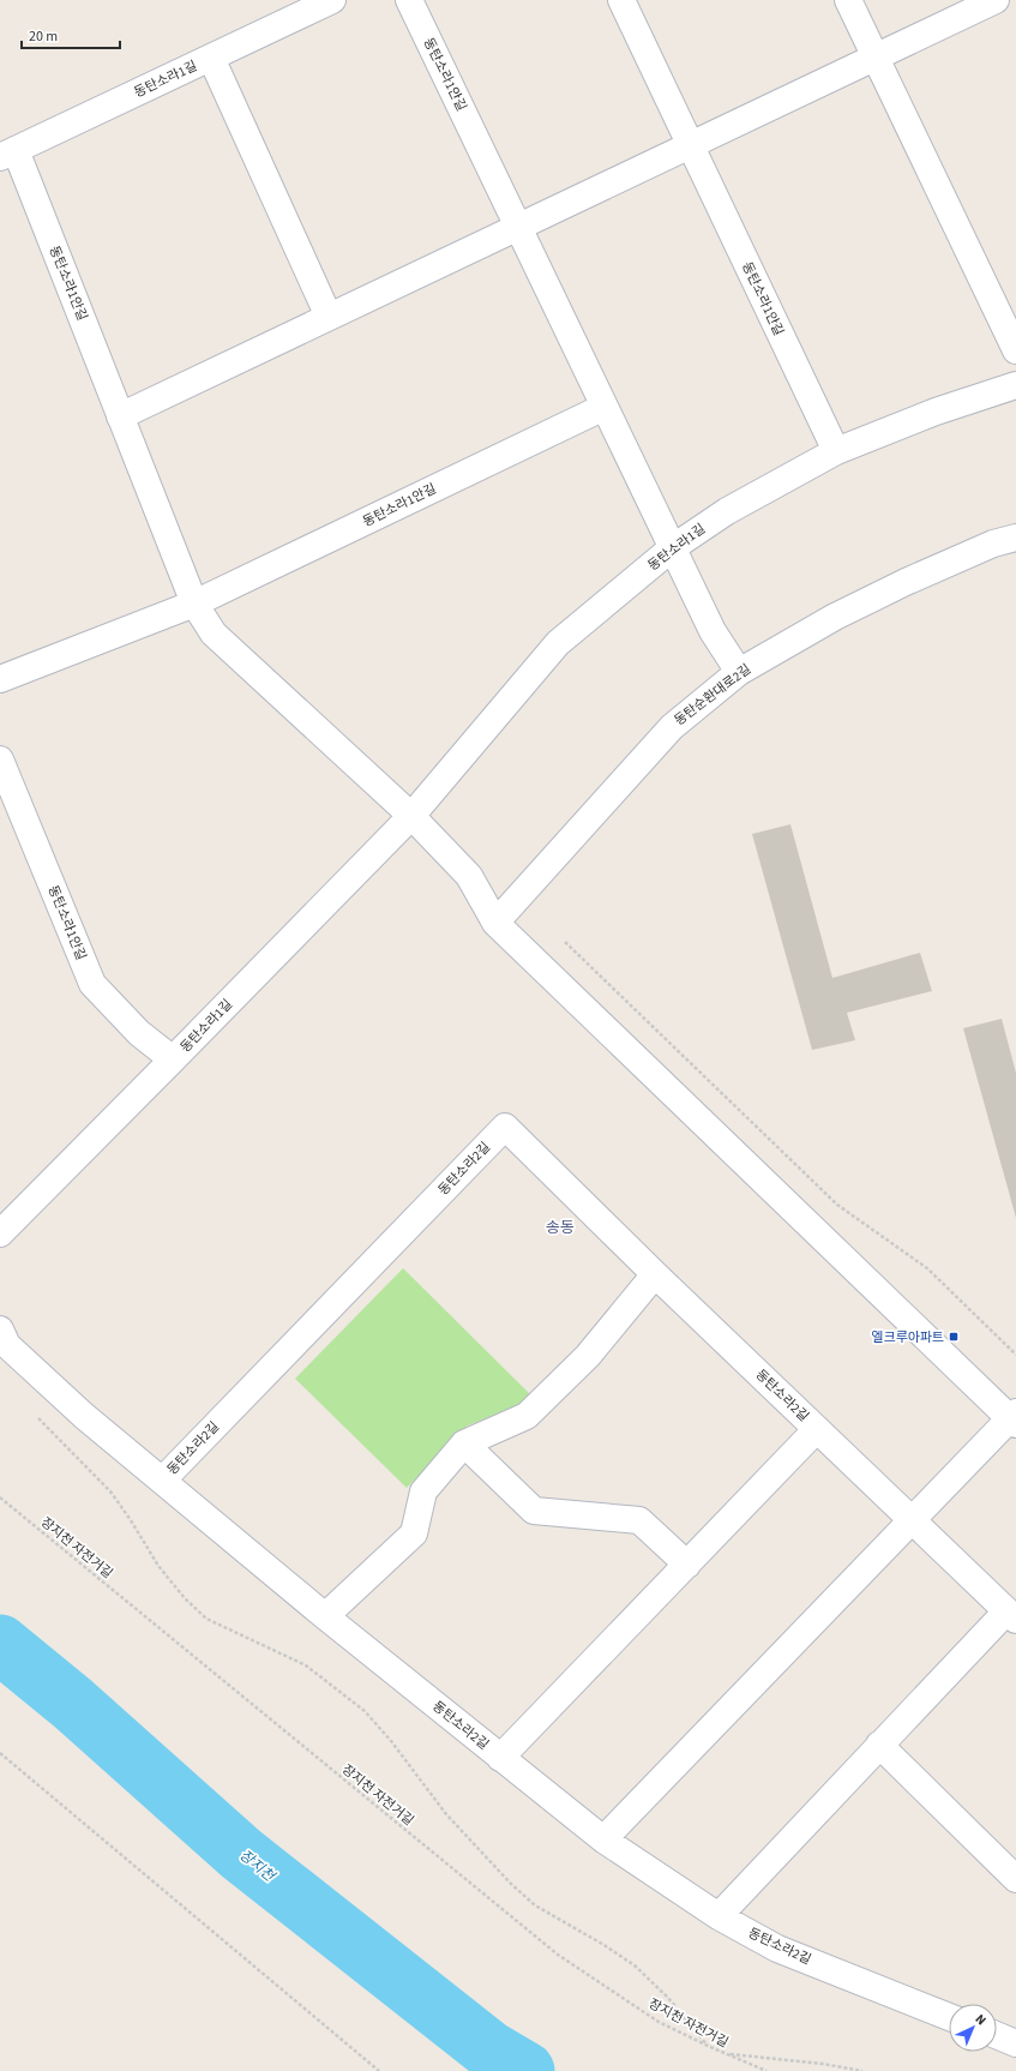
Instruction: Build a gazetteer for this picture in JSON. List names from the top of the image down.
{
  "streets": {
    "street": [
      "동탄소라1안길",
      "동탄소라1길",
      "동탄순환대로2길",
      "동탄소라2길"
    ],
    "path": ["장지천 자전거길"]
  },
  "crossings": [
    ["동탄소라1안길", "동탄소라1길"],
    ["동탄소라1안길", "동탄순환대로2길"]
  ],
  "districts": ["송동"],
  "water": ["장지천"],
  "places": {
    "transit": ["엘크루아파트"]
  },
  "scale_bar": "20 m",
  "north": "top right"
}
